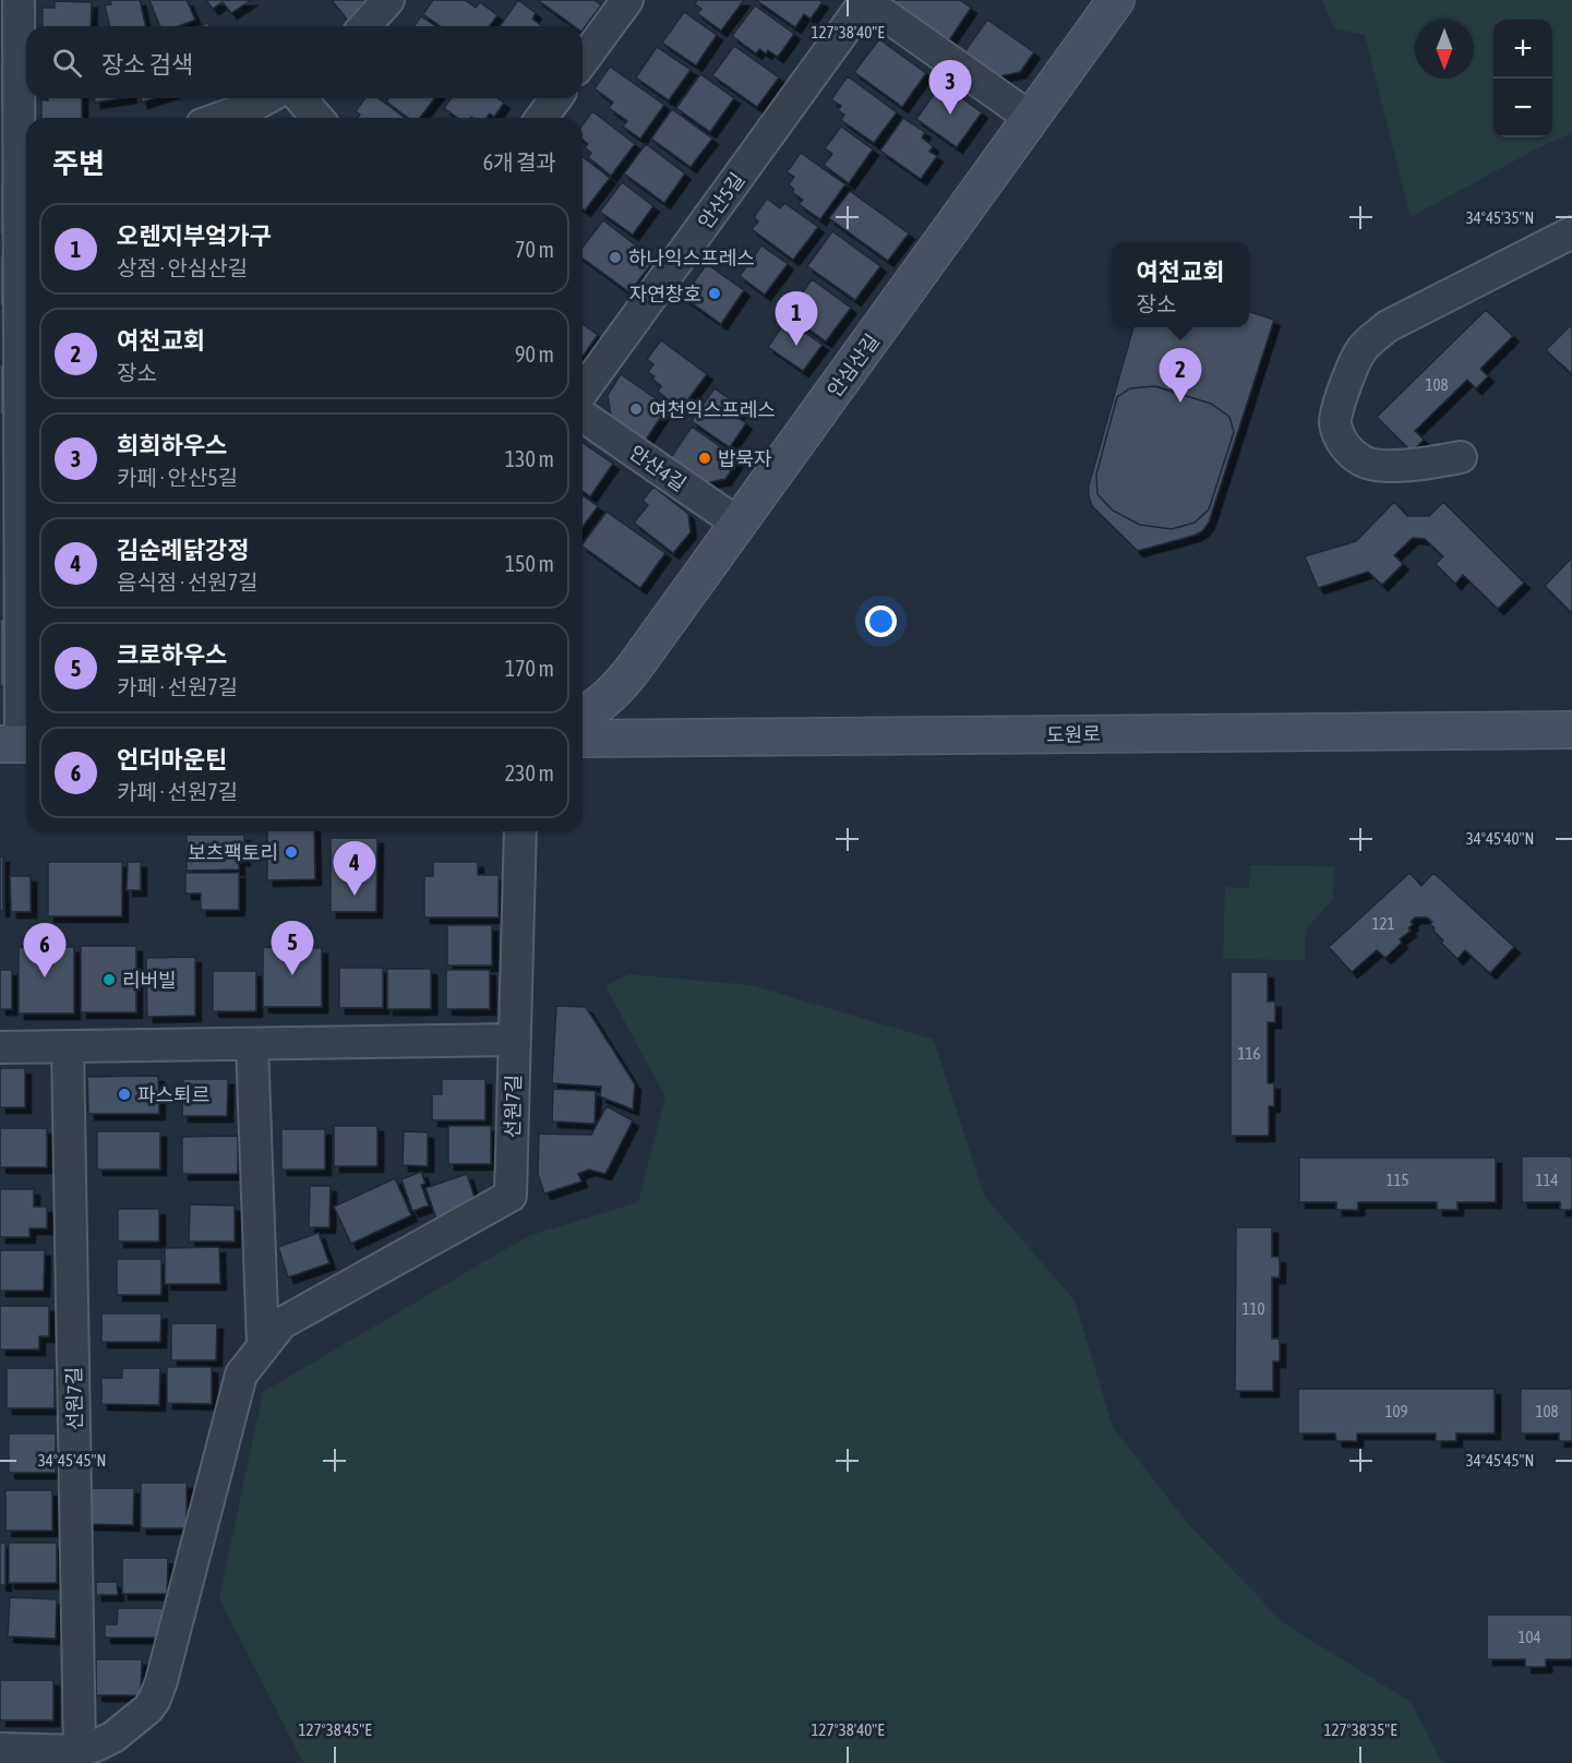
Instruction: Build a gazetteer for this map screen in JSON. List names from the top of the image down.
{
  "streets": {
    "street": [
      "안산5길",
      "안심산길",
      "안산4길",
      "도원로",
      "선원7길"
    ]
  },
  "crossings": [
    ["안산5길", "안심산길"],
    ["안심산길", "안산4길"]
  ],
  "places": [
    "하나익스프레스",
    "자연창호",
    "여천익스프레스",
    "밥묵자",
    "보츠팩토리",
    "리버빌",
    "파스퇴르"
  ],
  "house_numbers": [
    "108",
    "121",
    "116",
    "115",
    "114",
    "110",
    "109",
    "108",
    "104"
  ],
  "north": "bottom",
  "page": {
    "map_buttons": ["+", "−"],
    "search": "장소 검색",
    "pins": [
      "3",
      "1",
      "2",
      "4",
      "5",
      "6"
    ],
    "heading": ["주변", "6개 결과"],
    "list": [
      {
        "mark": "1",
        "name": "오렌지부엌가구",
        "note": "상점 · 안심산길",
        "value": "70 m"
      },
      {
        "mark": "2",
        "name": "여천교회",
        "note": "장소",
        "value": "90 m"
      },
      {
        "mark": "3",
        "name": "희희하우스",
        "note": "카페 · 안산5길",
        "value": "130 m"
      },
      {
        "mark": "4",
        "name": "김순례닭강정",
        "note": "음식점 · 선원7길",
        "value": "150 m"
      },
      {
        "mark": "5",
        "name": "크로하우스",
        "note": "카페 · 선원7길",
        "value": "170 m"
      },
      {
        "mark": "6",
        "name": "언더마운틴",
        "note": "카페 · 선원7길",
        "value": "230 m"
      }
    ],
    "popup": ["여천교회", "장소"]
  },
  "coordinates": [
    "127°38'40\"E",
    "34°45'35\"N",
    "34°45'40\"N",
    "34°45'45\"N",
    "127°38'45\"E",
    "127°38'35\"E"
  ]
}
